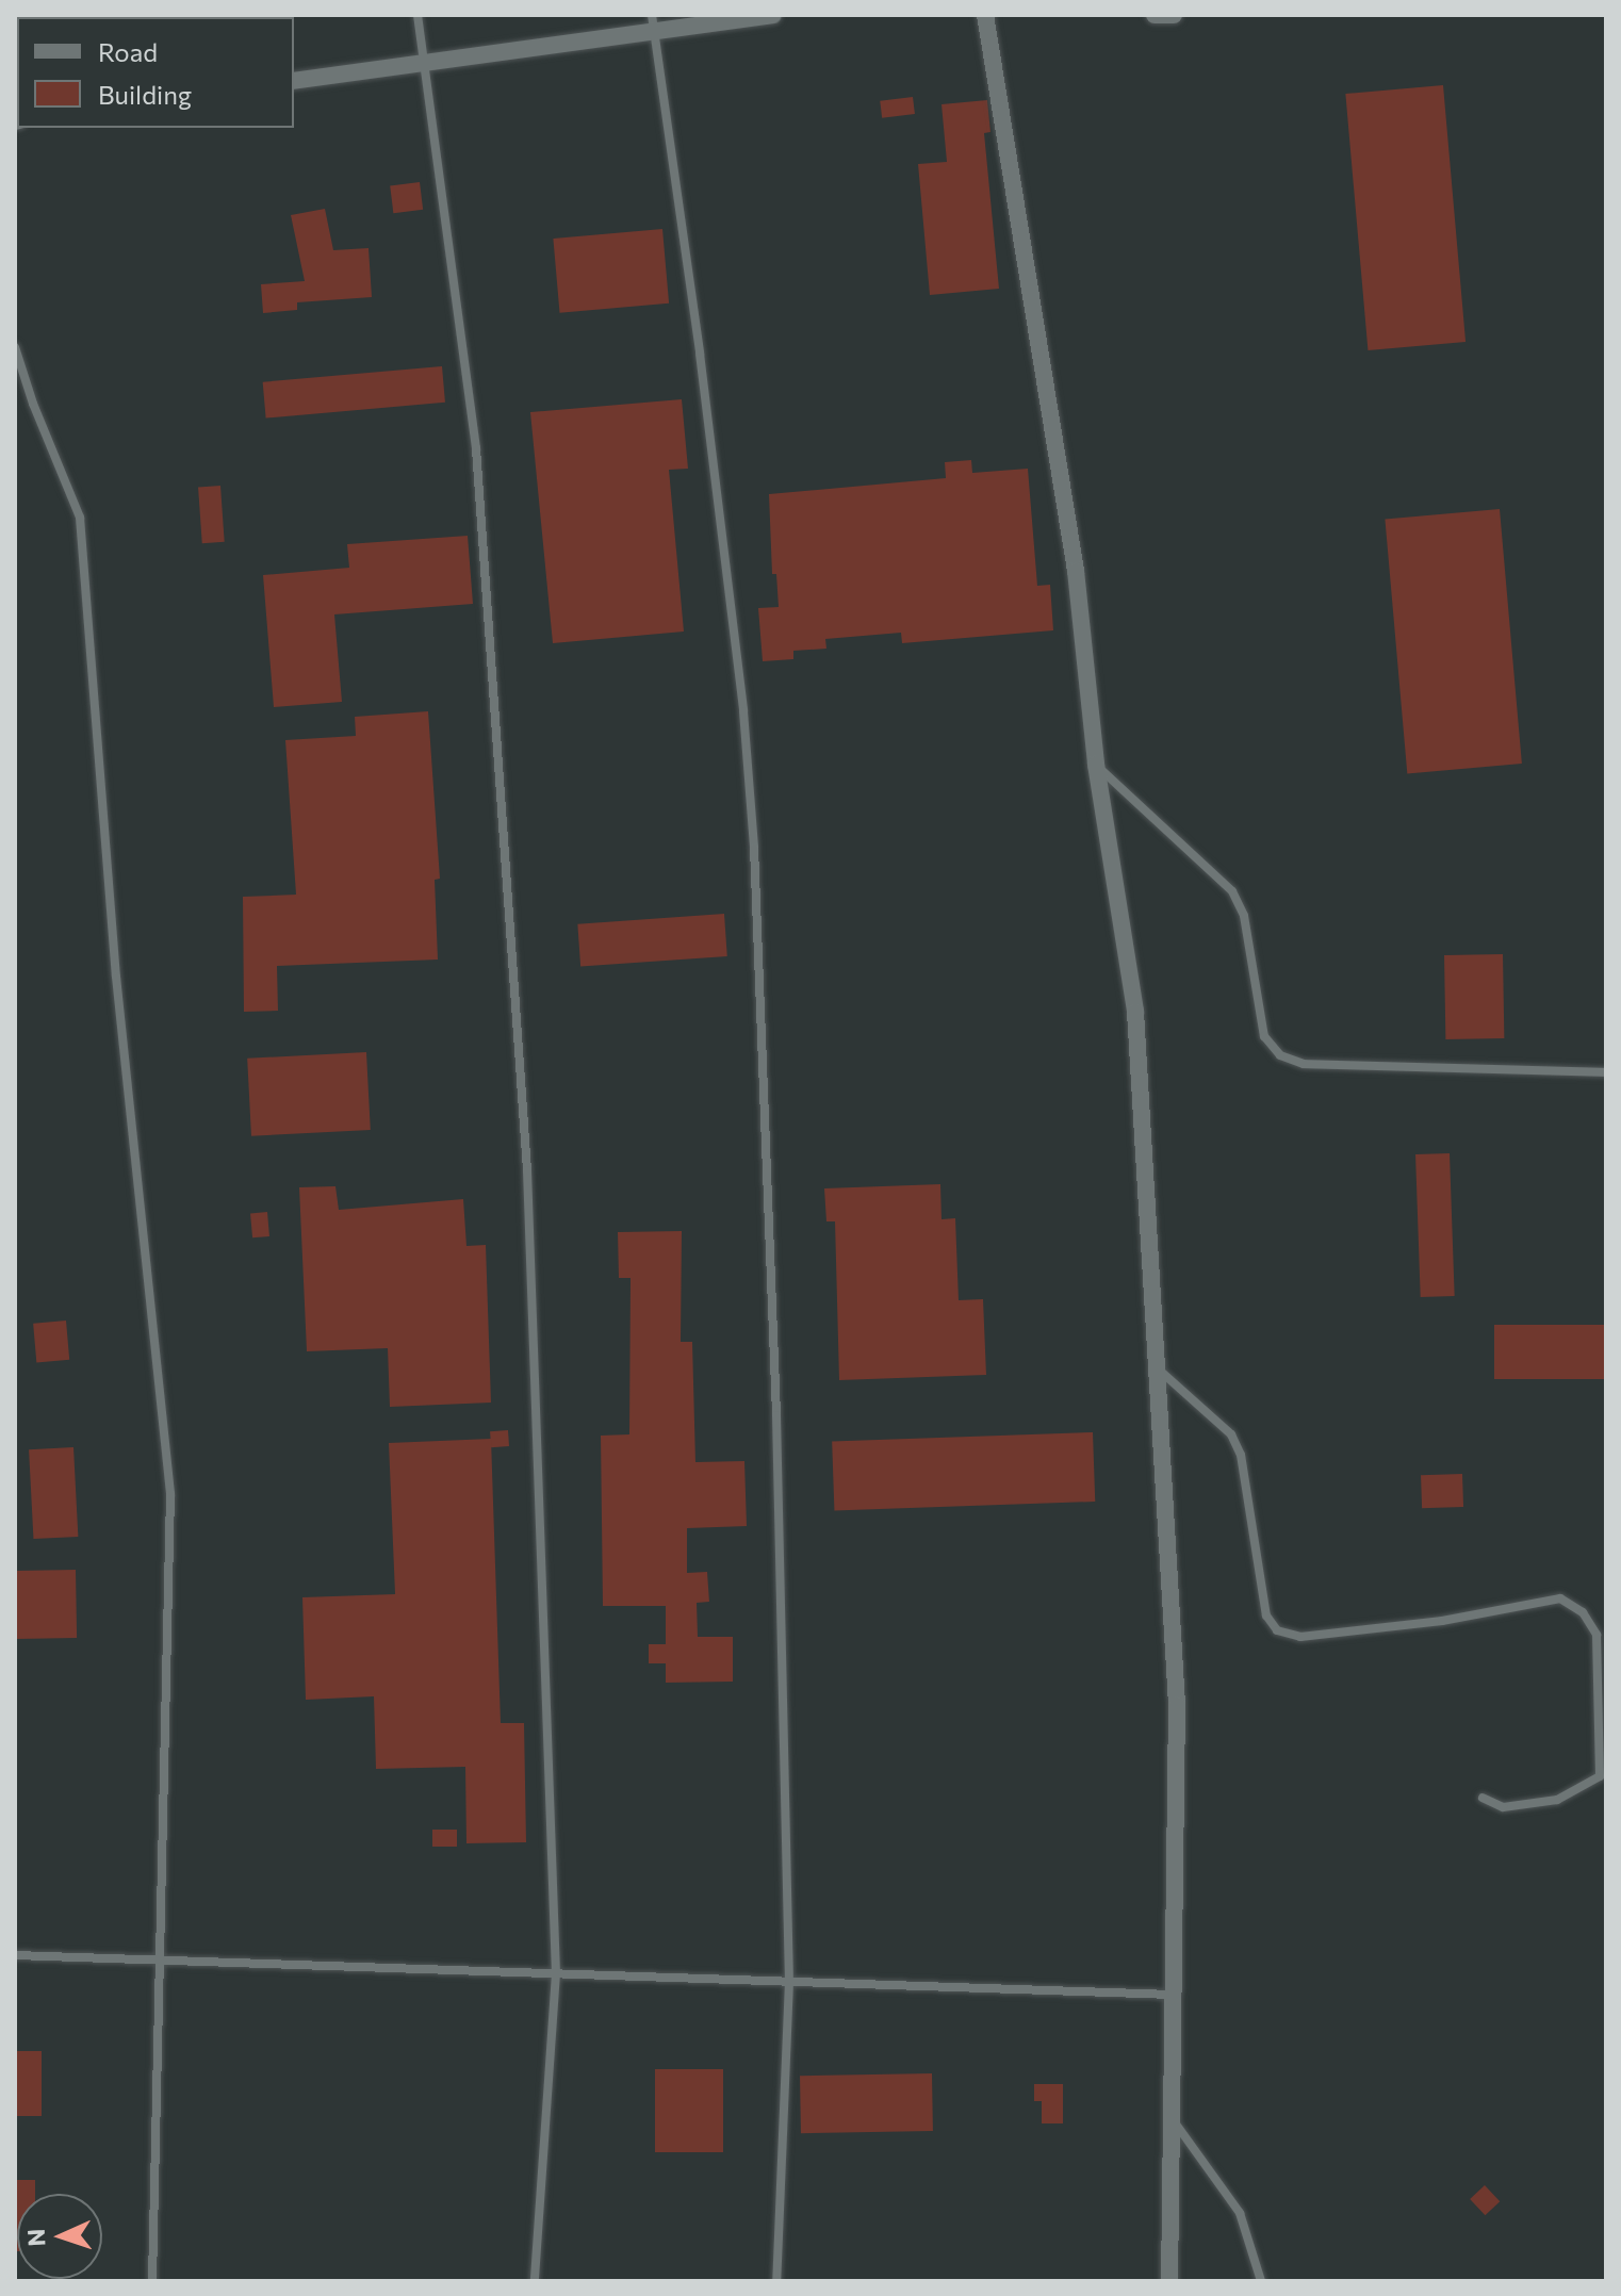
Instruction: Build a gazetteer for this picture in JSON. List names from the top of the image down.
{
  "legend": ["Road", "Building"],
  "north": "left"
}
